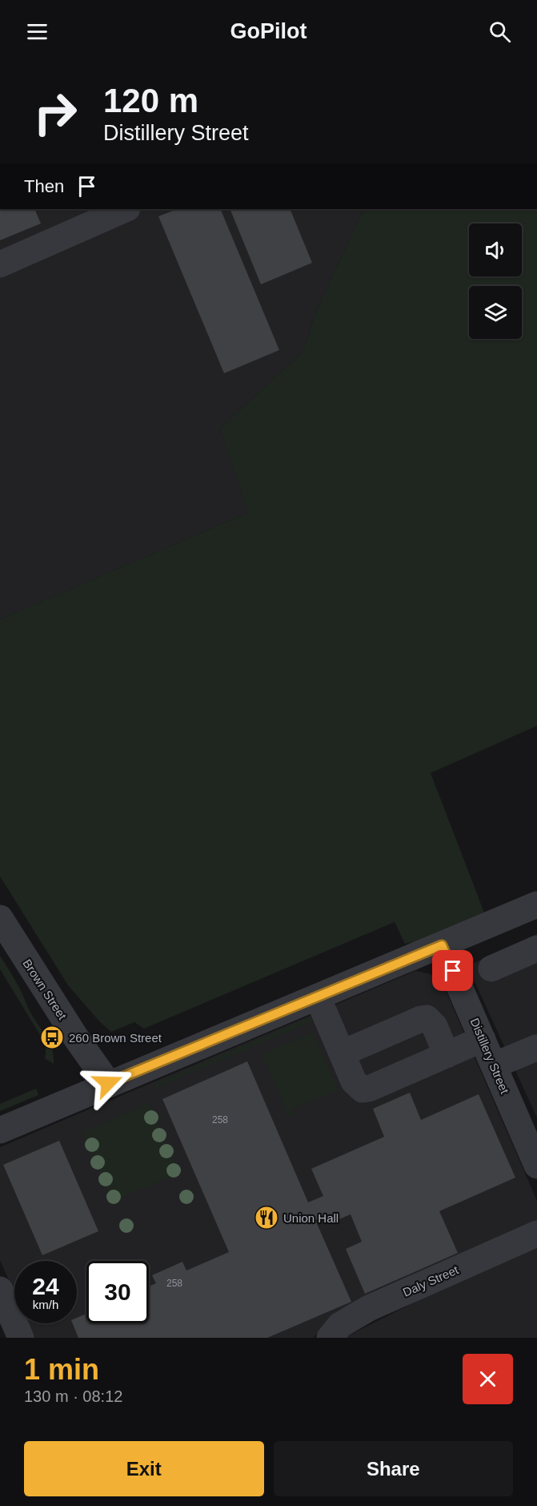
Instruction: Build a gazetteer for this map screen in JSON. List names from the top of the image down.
{
  "streets": {
    "street": ["Brown Street", "Distillery Street", "Daly Street"]
  },
  "places": {
    "bus stop": ["260 Brown Street"],
    "restaurant": ["Union Hall"]
  },
  "house_numbers": ["258", "258"],
  "page": {
    "header": "GoPilot",
    "turn": ["120 m", "Distillery Street"],
    "then": "Then",
    "speed": "24 km/h",
    "limit": "30",
    "heading": ["1 min", "130 m · 08:12"],
    "buttons": ["Exit", "Share"]
  }
}
